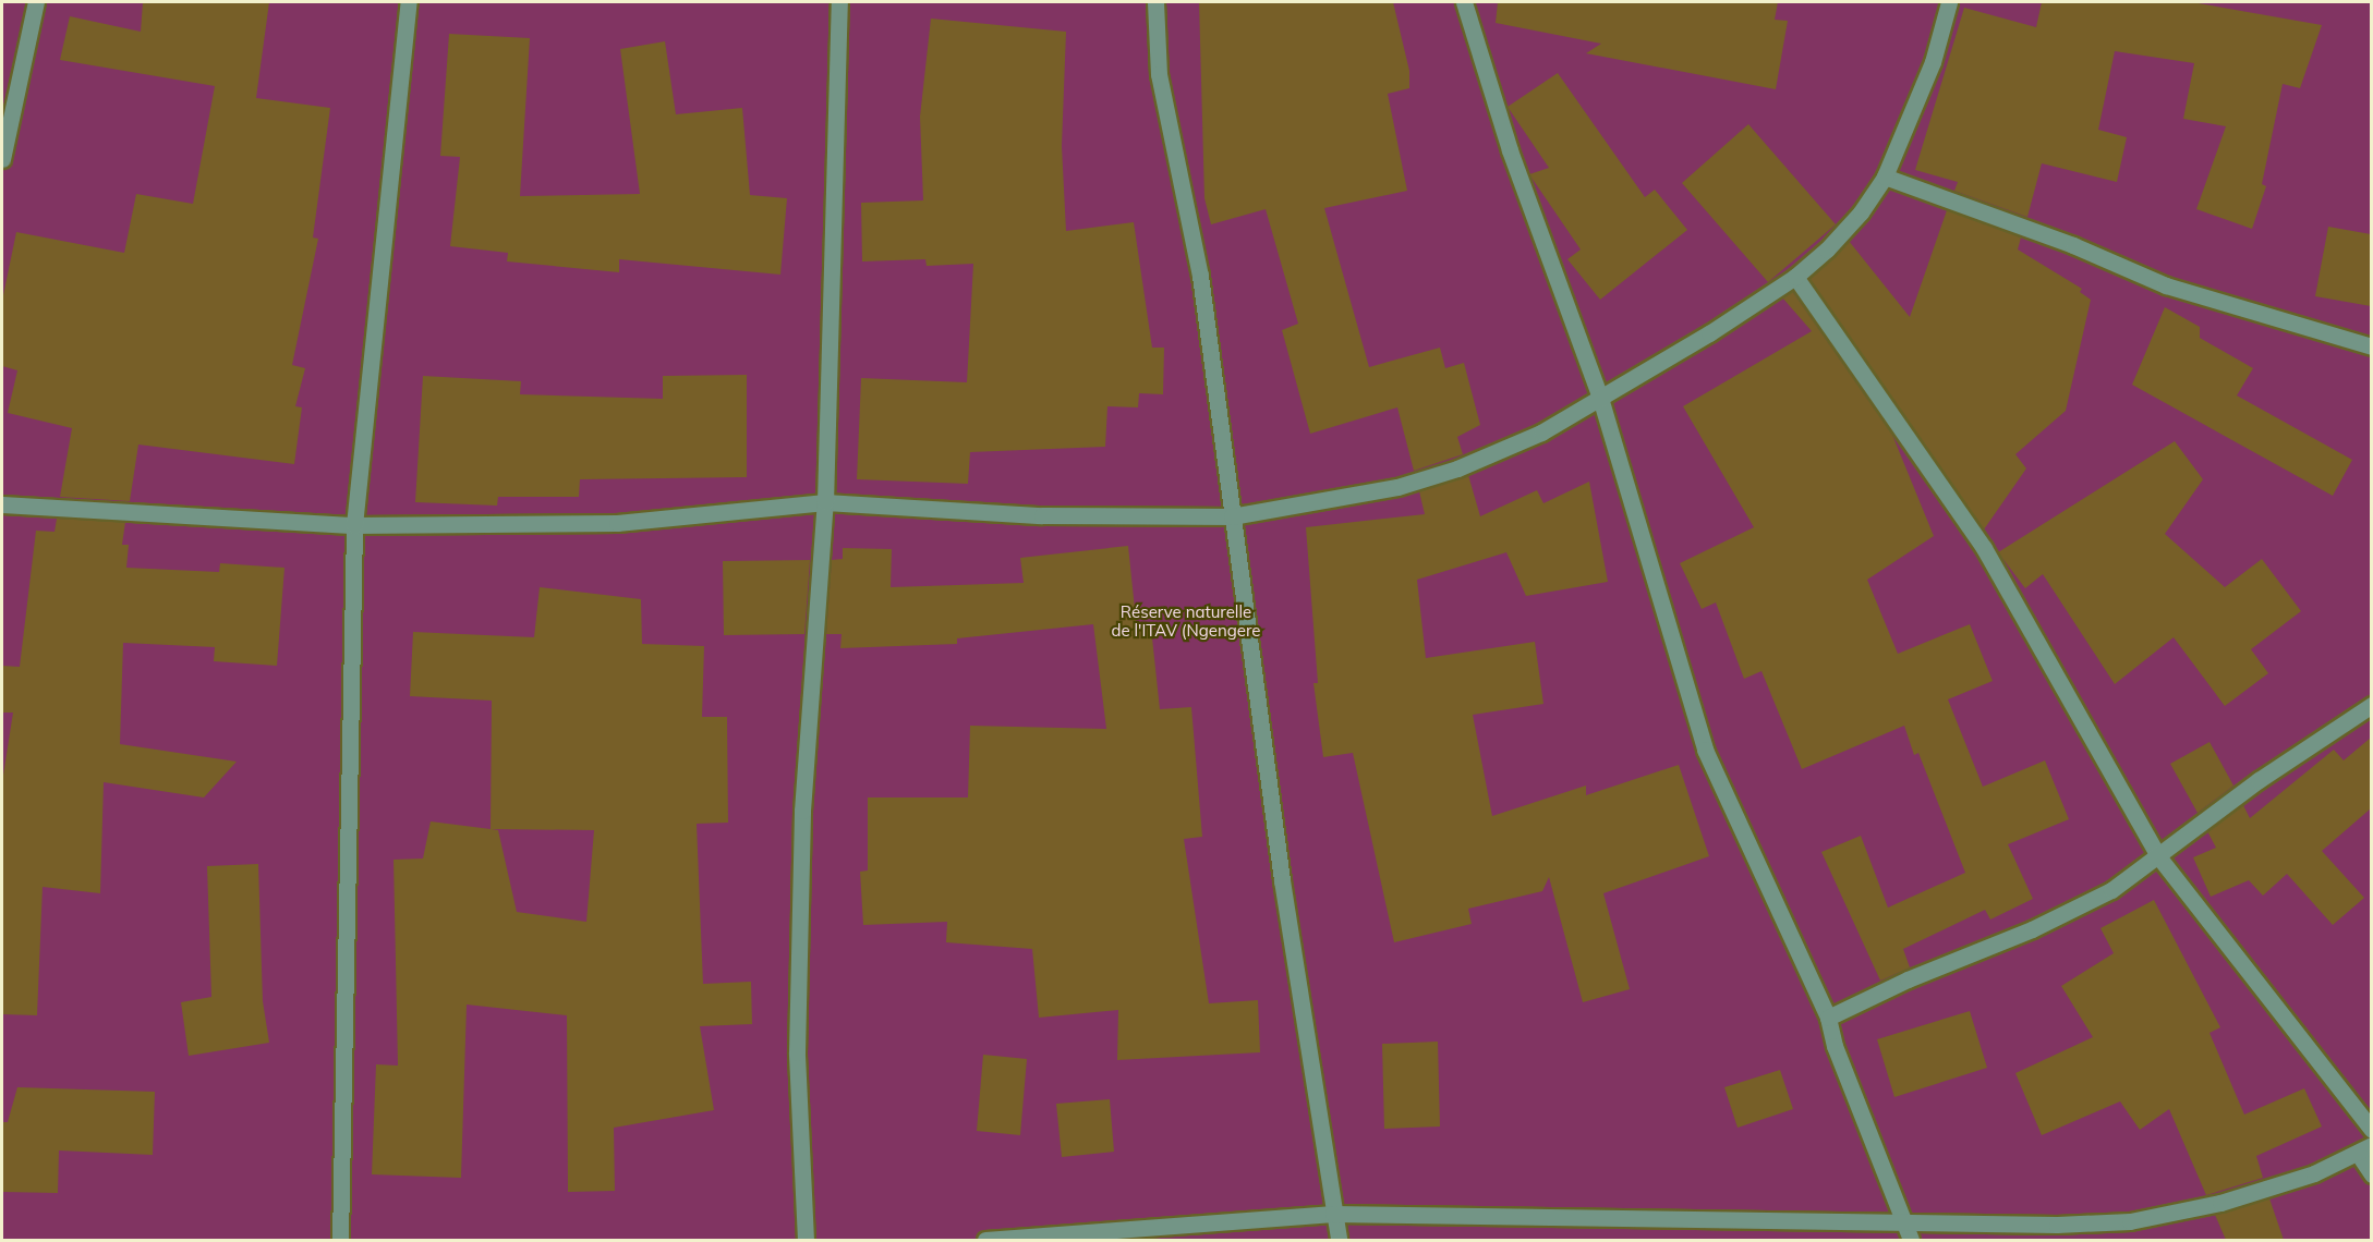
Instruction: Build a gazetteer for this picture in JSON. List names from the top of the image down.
{
  "parks": ["Réserve naturelle de l'ITAV (Ngengere"]
}
